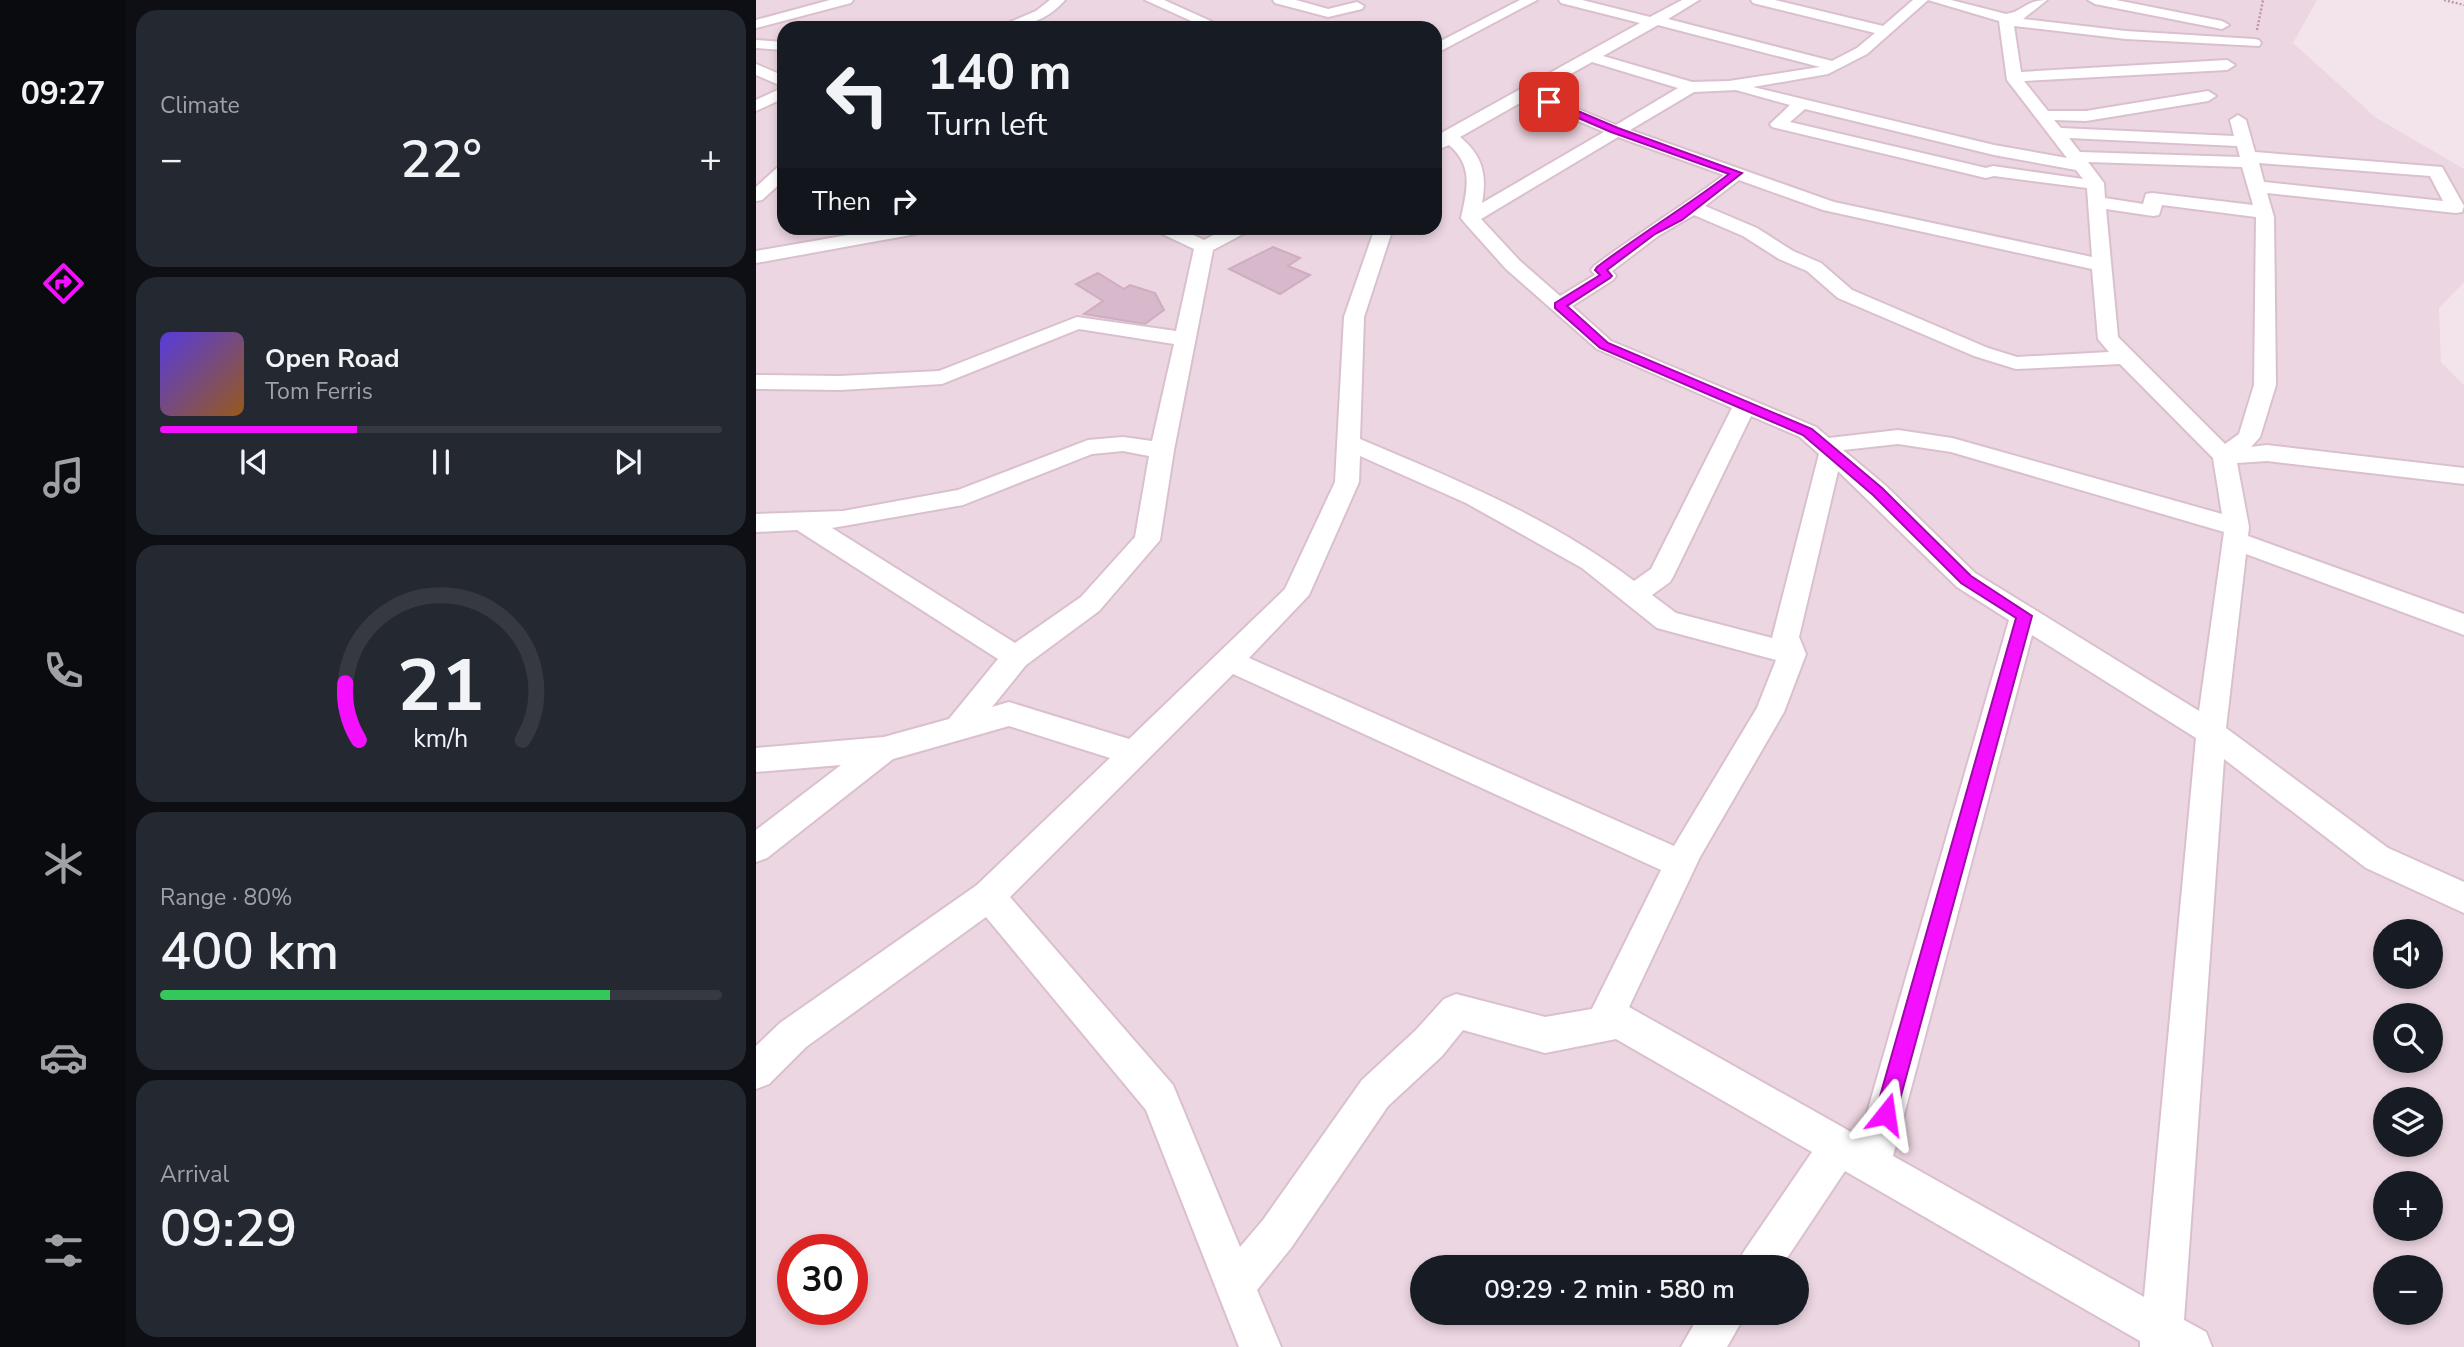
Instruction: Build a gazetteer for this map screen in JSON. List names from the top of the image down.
{
  "page": {
    "tabs": "09:27",
    "tile": [
      "Climate",
      ["Range · 80%", "400 km"],
      ["Arrival", "09:29"]
    ],
    "turn": ["140 m", "Turn left"],
    "heat": ["−", "22°", "+"],
    "then": "Then",
    "song": ["Open Road", "Tom Ferris"],
    "map_buttons": ["+", "−"],
    "limit": "30",
    "trip": "09:29 · 2 min · 580 m",
    "gauge": ["21", "km/h"]
  }
}
